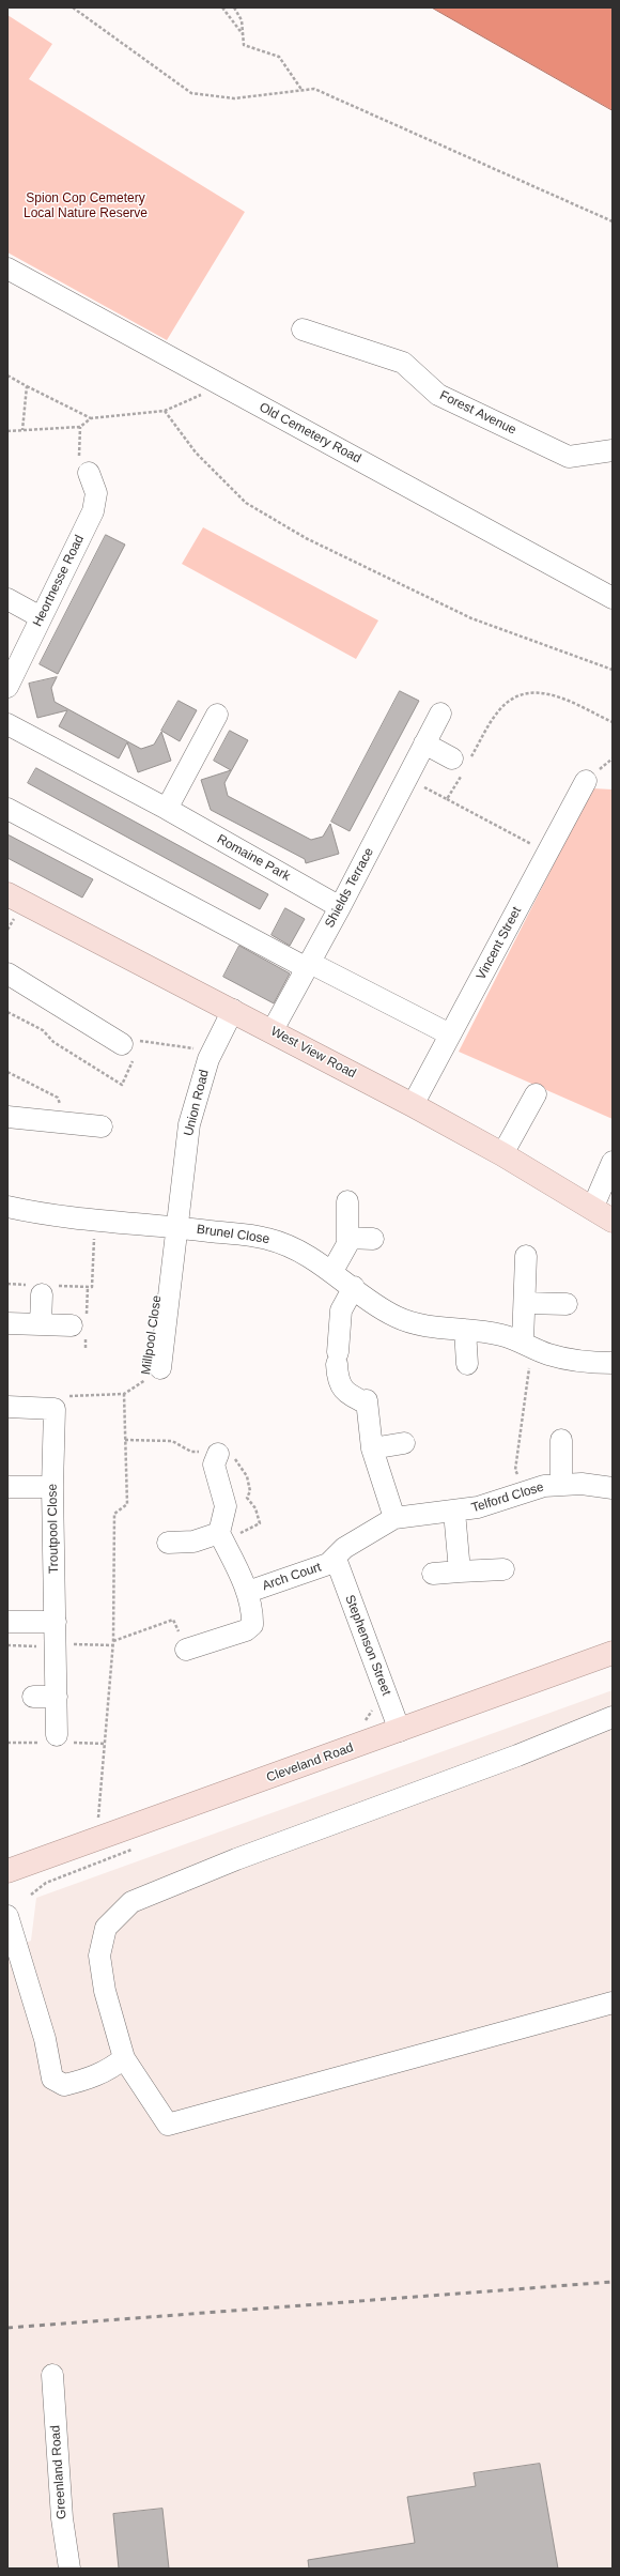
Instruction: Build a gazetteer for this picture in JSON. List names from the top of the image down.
{
  "streets": {
    "main road": ["West View Road", "Cleveland Road"],
    "street": [
      "Forest Avenue",
      "Old Cemetery Road",
      "Heortnesse Road",
      "Romaine Park",
      "Shields Terrace",
      "Vincent Street",
      "Union Road",
      "Brunel Close",
      "Telford Close",
      "Troutpool Close",
      "Arch Court",
      "Stephenson Street",
      "Greenland Road"
    ],
    "path": ["Millpool Close"]
  },
  "crossings": [
    ["Romaine Park", "Shields Terrace"],
    ["Shields Terrace", "West View Road"],
    ["Vincent Street", "West View Road"],
    ["West View Road", "Union Road"],
    ["Union Road", "Brunel Close"],
    ["Union Road", "Millpool Close"],
    ["Telford Close", "Arch Court"],
    ["Telford Close", "Stephenson Street"],
    ["Arch Court", "Stephenson Street"],
    ["Stephenson Street", "Cleveland Road"]
  ],
  "parks": ["Spion Cop Cemetery Local Nature Reserve"]
}
